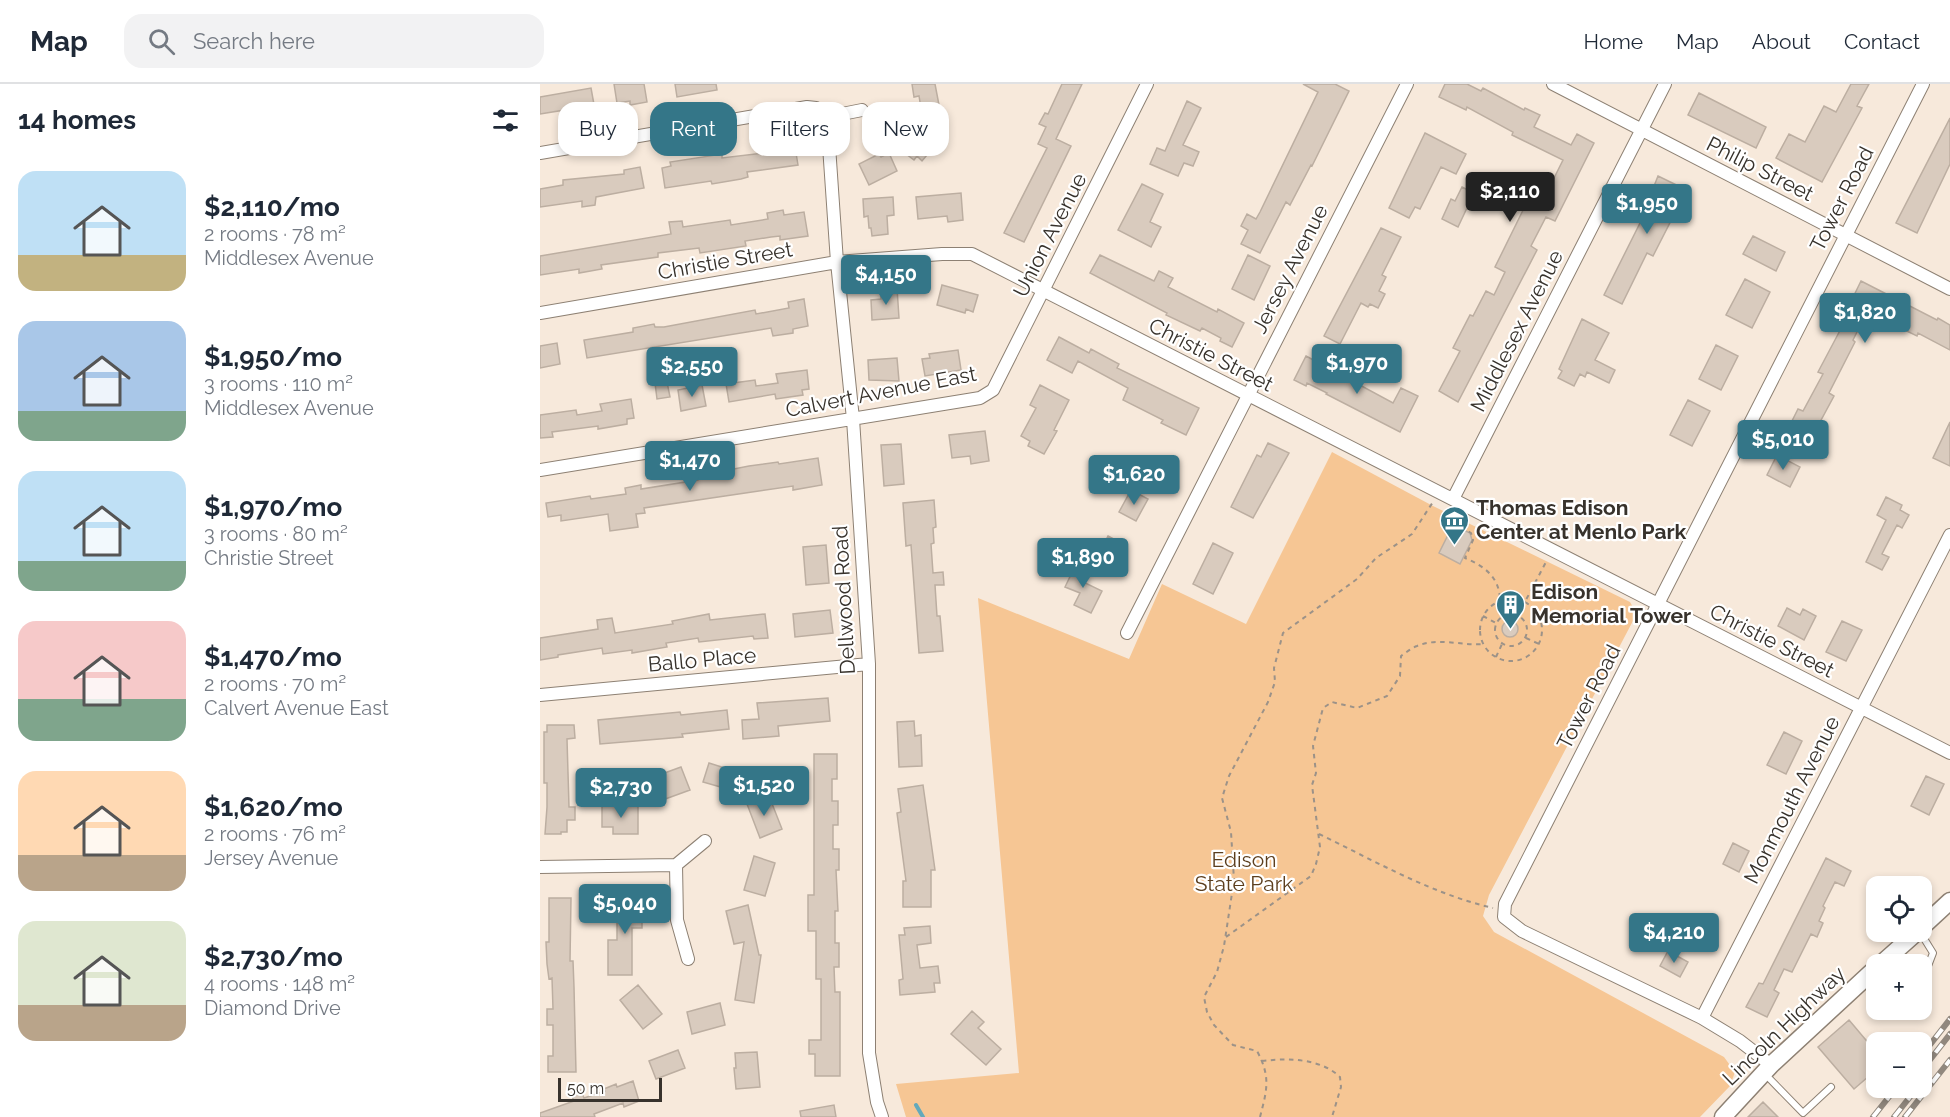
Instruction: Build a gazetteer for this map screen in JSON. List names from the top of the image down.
{
  "streets": {
    "main road": ["Lincoln Highway"],
    "street": [
      "Philip Street",
      "Tower Road",
      "Union Avenue",
      "Christie Street",
      "Jersey Avenue",
      "Middlesex Avenue",
      "Calvert Avenue East",
      "Dellwood Road",
      "Ballo Place",
      "Monmouth Avenue"
    ]
  },
  "crossings": [
    ["Philip Street", "Tower Road"],
    ["Philip Street", "Middlesex Avenue"],
    ["Tower Road", "Christie Street"],
    ["Union Avenue", "Christie Street"],
    ["Union Avenue", "Calvert Avenue East"],
    ["Christie Street", "Jersey Avenue"],
    ["Christie Street", "Middlesex Avenue"],
    ["Christie Street", "Dellwood Road"],
    ["Christie Street", "Monmouth Avenue"],
    ["Calvert Avenue East", "Dellwood Road"],
    ["Dellwood Road", "Ballo Place"]
  ],
  "parks": ["Edison State Park"],
  "places": {
    "museum": ["Thomas Edison Center at Menlo Park"],
    "building": ["Edison Memorial Tower"]
  },
  "scale_bar": "50 m",
  "page": {
    "header": "Map",
    "search": "Search here",
    "nav": [
      "Home",
      "Map",
      "About",
      "Contact"
    ],
    "heading": "14 homes",
    "chip": [
      "Buy",
      "Rent",
      "Filters",
      "New"
    ],
    "list": [
      {
        "name": "$2,110/mo",
        "note": "2 rooms · 78 m² · Middlesex Avenue"
      },
      {
        "name": "$1,950/mo",
        "note": "3 rooms · 110 m² · Middlesex Avenue"
      },
      {
        "name": "$1,970/mo",
        "note": "3 rooms · 80 m² · Christie Street"
      },
      {
        "name": "$1,470/mo",
        "note": "2 rooms · 70 m² · Calvert Avenue East"
      },
      {
        "name": "$1,620/mo",
        "note": "2 rooms · 76 m² · Jersey Avenue"
      },
      {
        "name": "$2,730/mo",
        "note": "4 rooms · 148 m² · Diamond Drive"
      }
    ],
    "price": [
      "$2,110",
      "$1,950",
      "$4,150",
      "$1,820",
      "$1,970",
      "$2,550",
      "$5,010",
      "$1,470",
      "$1,620",
      "$1,890",
      "$1,520",
      "$2,730",
      "$5,040",
      "$4,210"
    ],
    "map_buttons": ["+", "−"],
    "scale": "50 m"
  }
}
